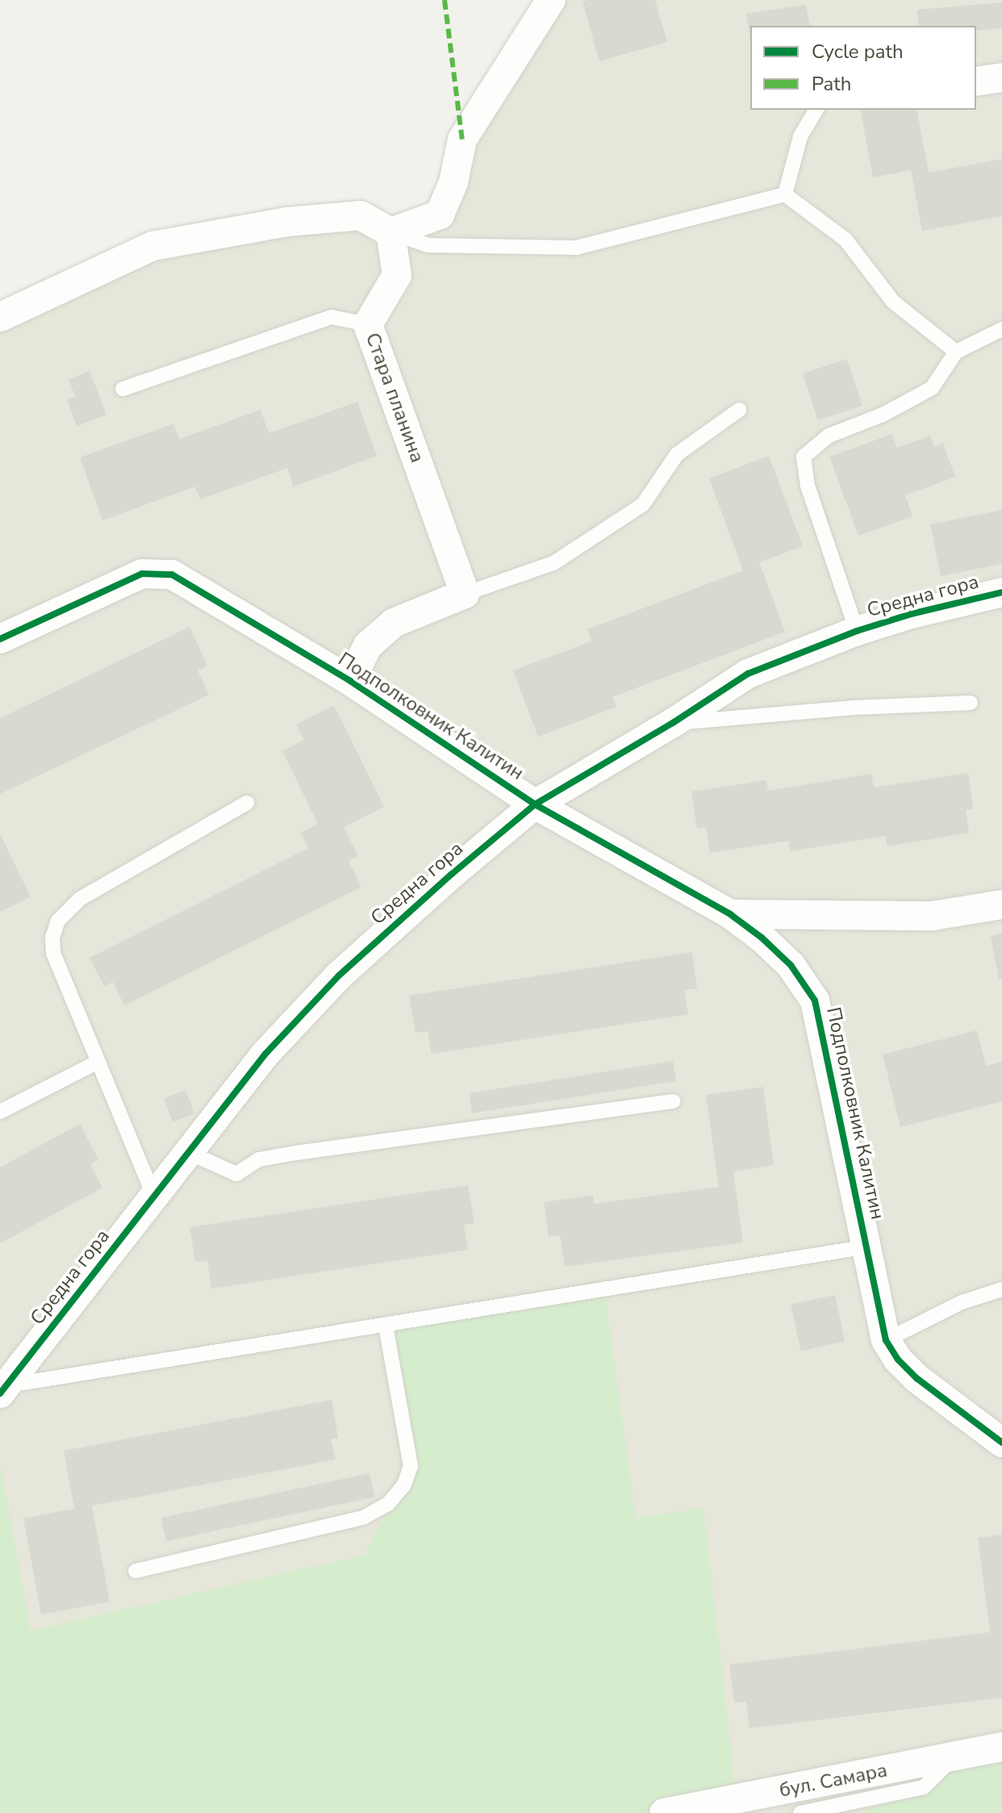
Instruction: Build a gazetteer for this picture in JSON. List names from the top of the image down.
{
  "streets": {
    "street": [
      "Стара планина",
      "Средна гора",
      "Подполковник Калитин",
      "бул. Самара"
    ]
  },
  "crossings": [
    ["Средна гора", "Подполковник Калитин"]
  ],
  "legend": ["Cycle path", "Path"]
}
